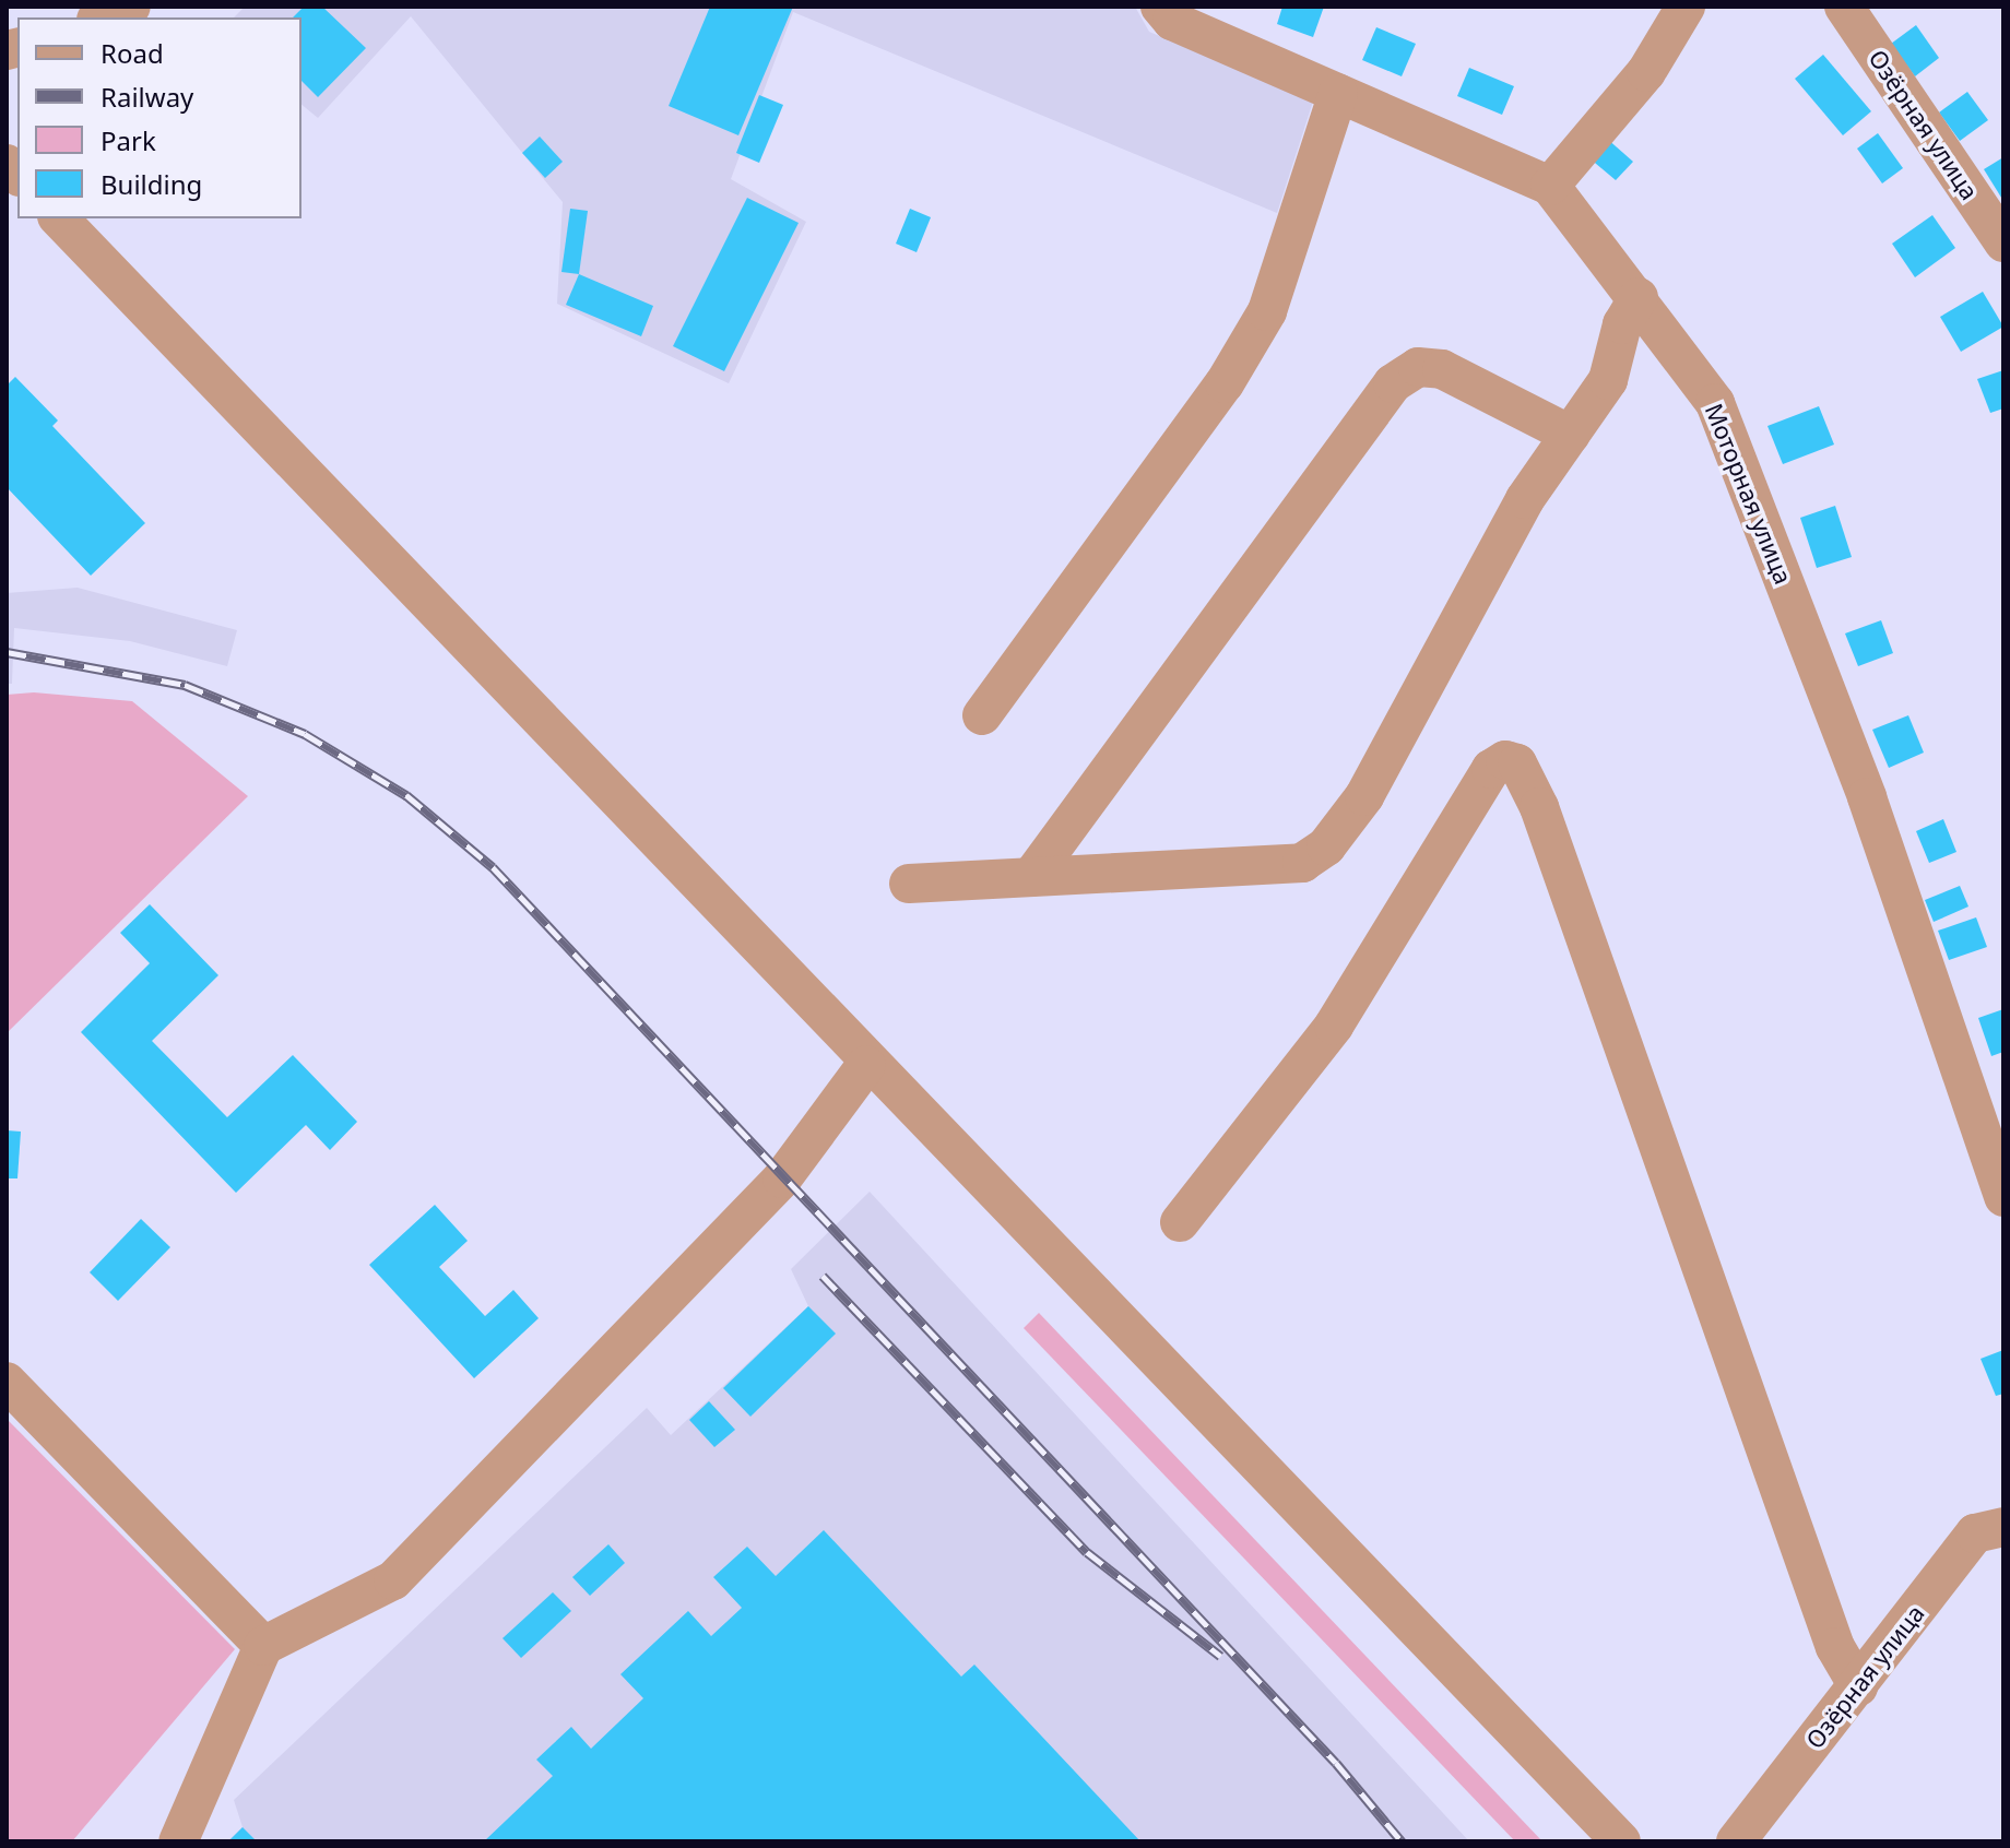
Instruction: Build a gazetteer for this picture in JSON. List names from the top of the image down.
{
  "streets": {
    "street": ["Озёрная улица", "Моторная улица"]
  },
  "legend": [
    "Road",
    "Railway",
    "Park",
    "Building"
  ]
}
